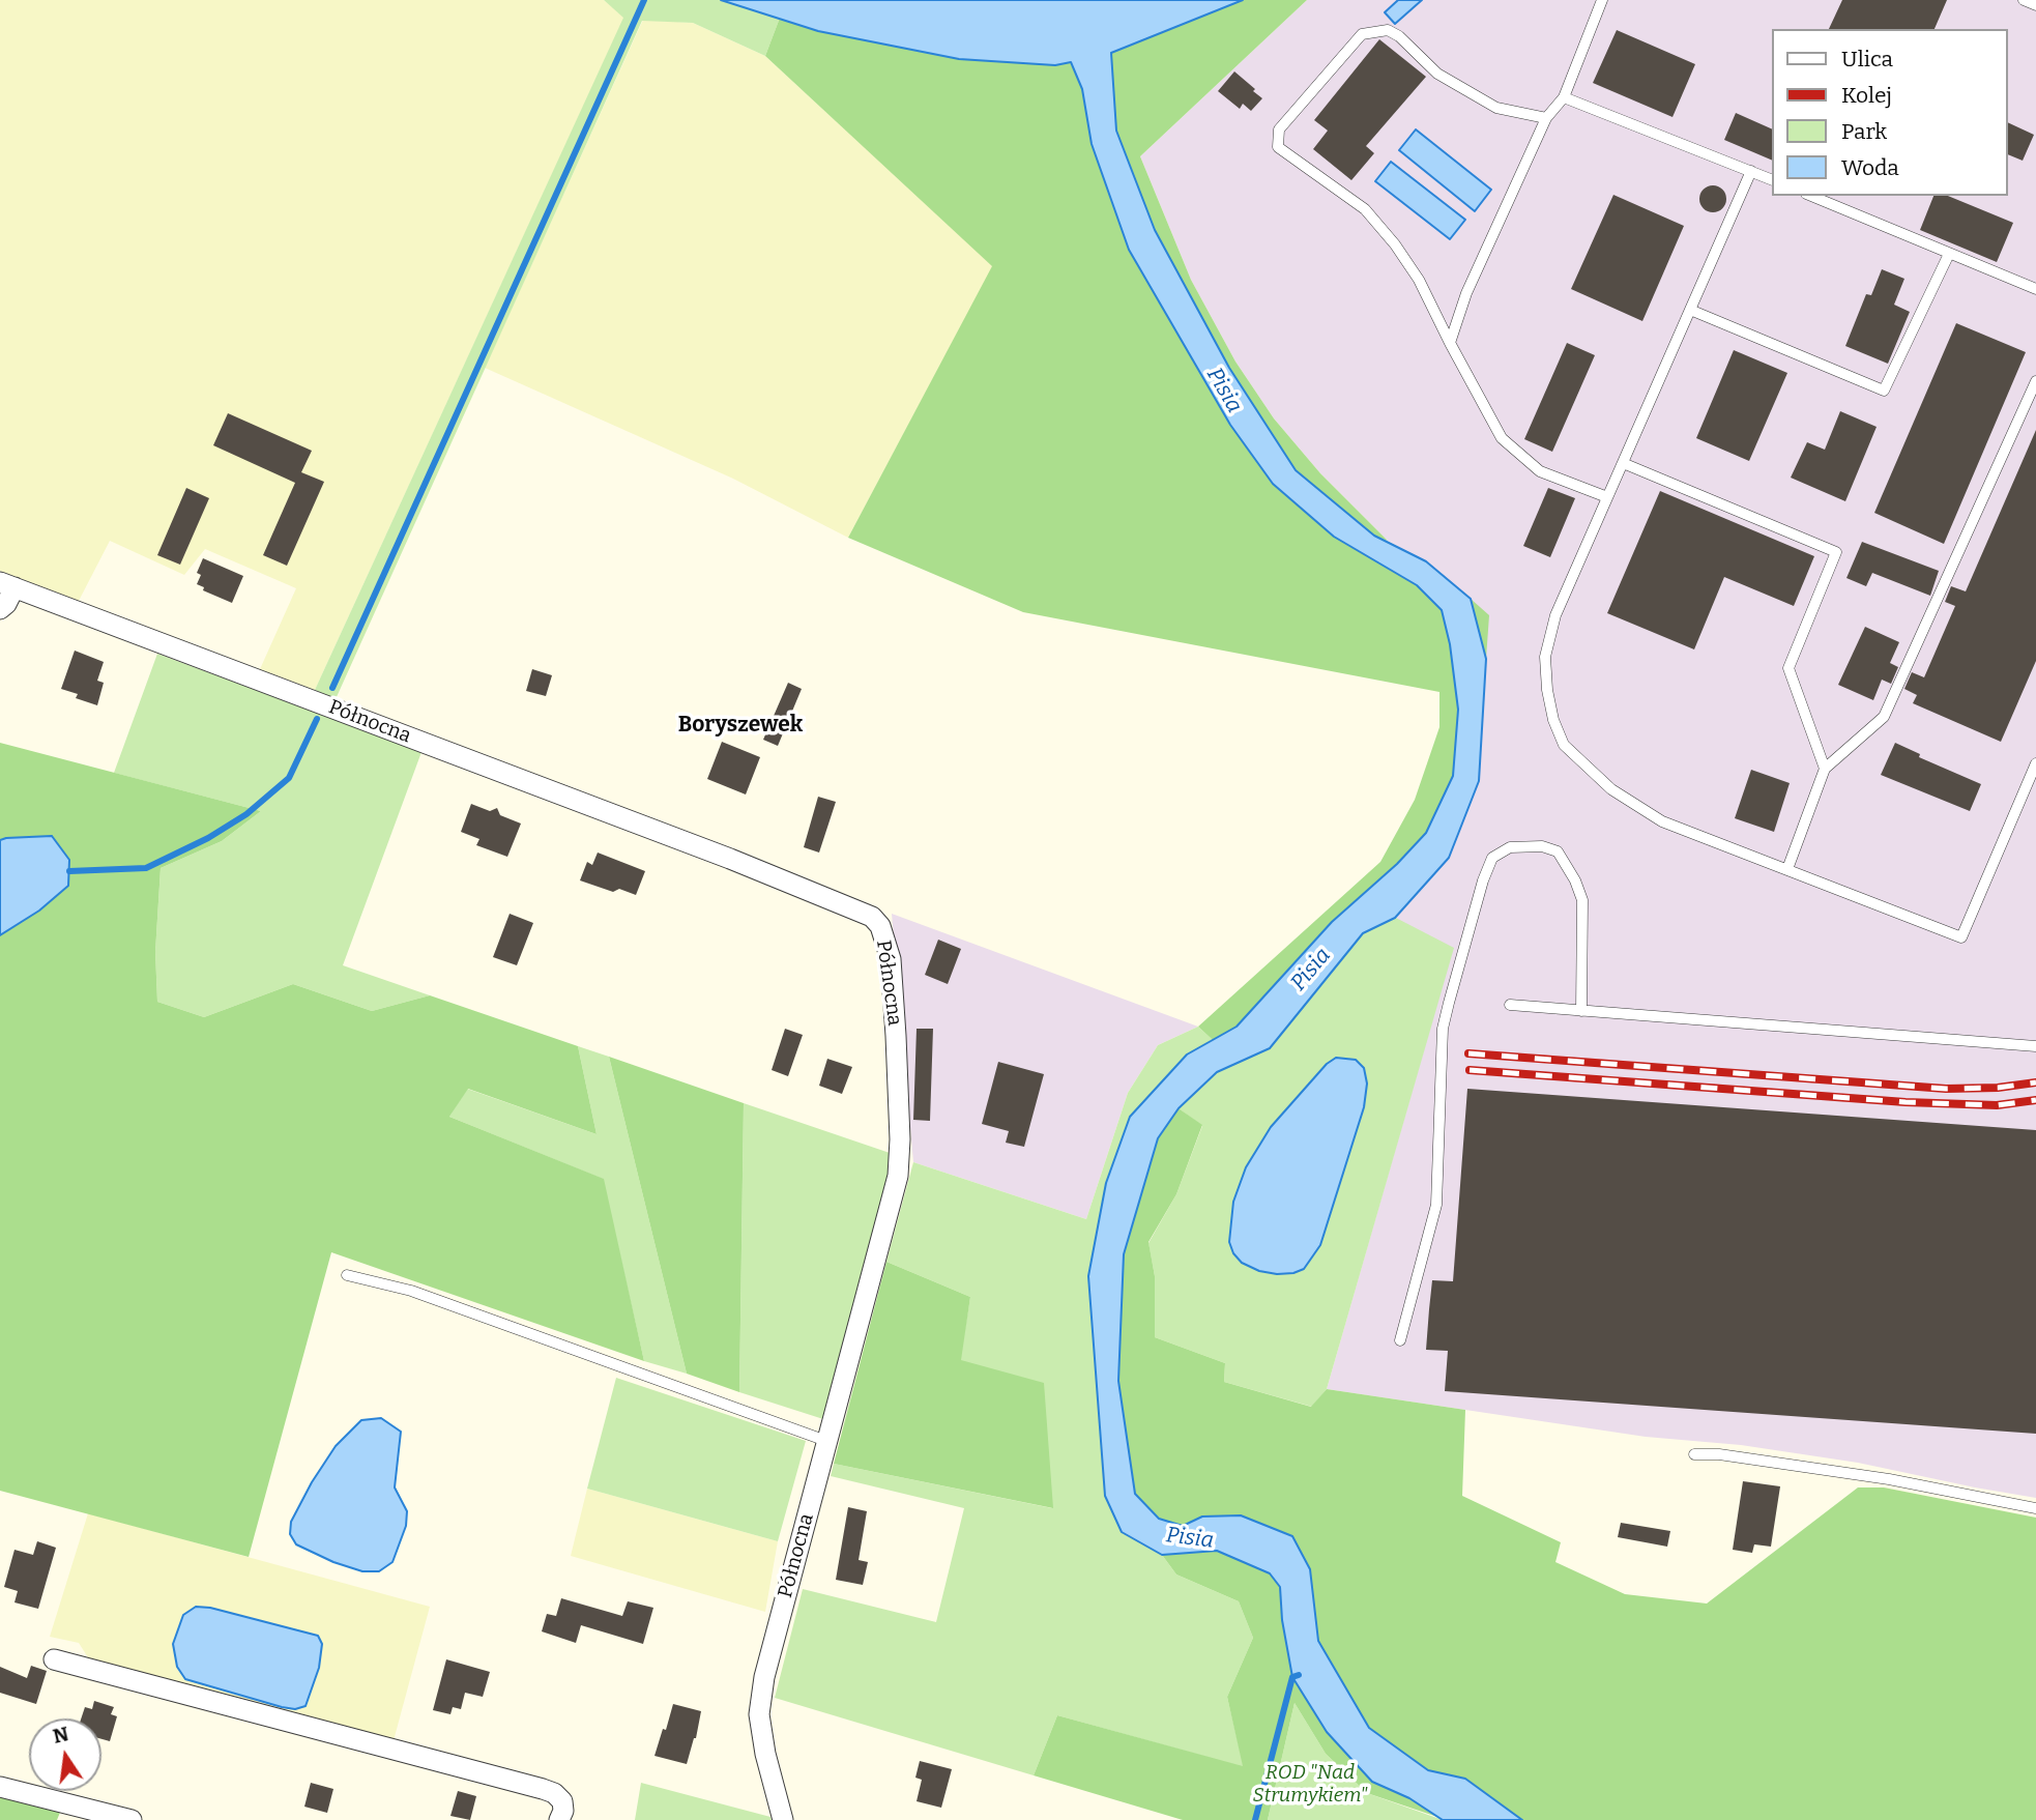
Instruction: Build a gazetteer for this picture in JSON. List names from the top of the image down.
{
  "streets": {
    "street": ["Północna"]
  },
  "districts": ["Boryszewek"],
  "water": ["Pisia"],
  "parks": ["ROD \"Nad Strumykiem\""],
  "legend": [
    "Ulica",
    "Kolej",
    "Park",
    "Woda"
  ],
  "north": "top"
}
